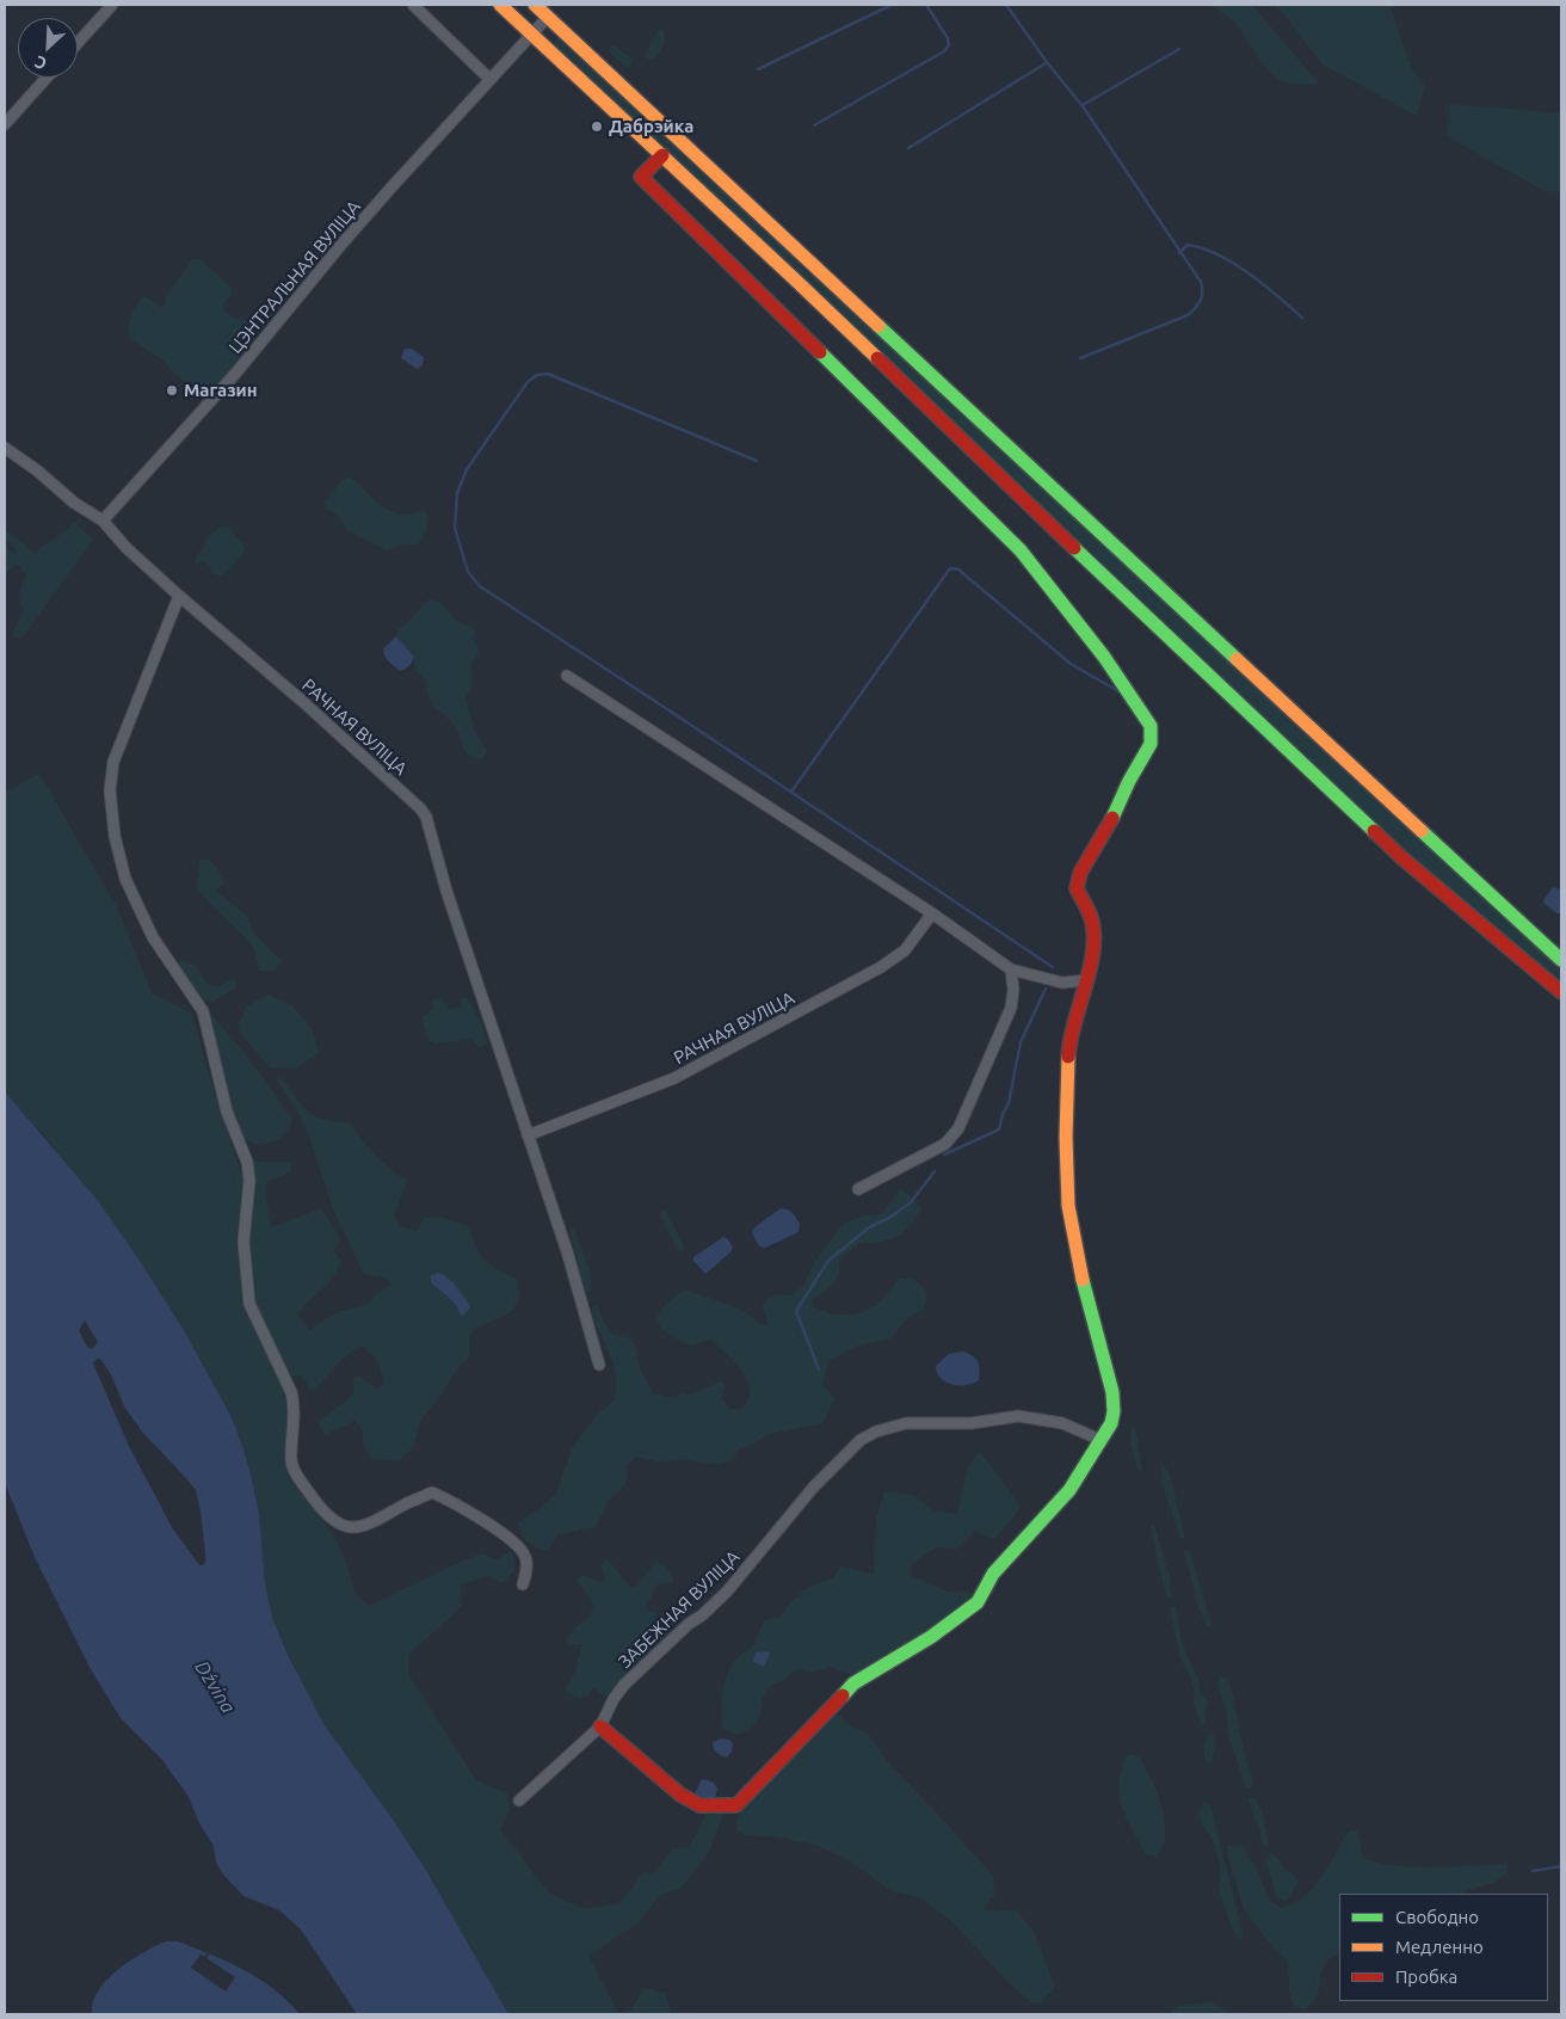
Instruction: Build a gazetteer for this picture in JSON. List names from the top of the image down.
{
  "streets": {
    "street": ["ЦЭНТРАЛЬНАЯ ВУЛІЦА", "РАЧНАЯ ВУЛІЦА", "ЗАБЕЖНАЯ ВУЛІЦА"]
  },
  "crossings": [
    ["ЦЭНТРАЛЬНАЯ ВУЛІЦА", "РАЧНАЯ ВУЛІЦА"]
  ],
  "water": ["Dźvina"],
  "places": ["Дабрэйка", "Магазин"],
  "legend": ["Свободно", "Медленно", "Пробка"],
  "north": "bottom left"
}
